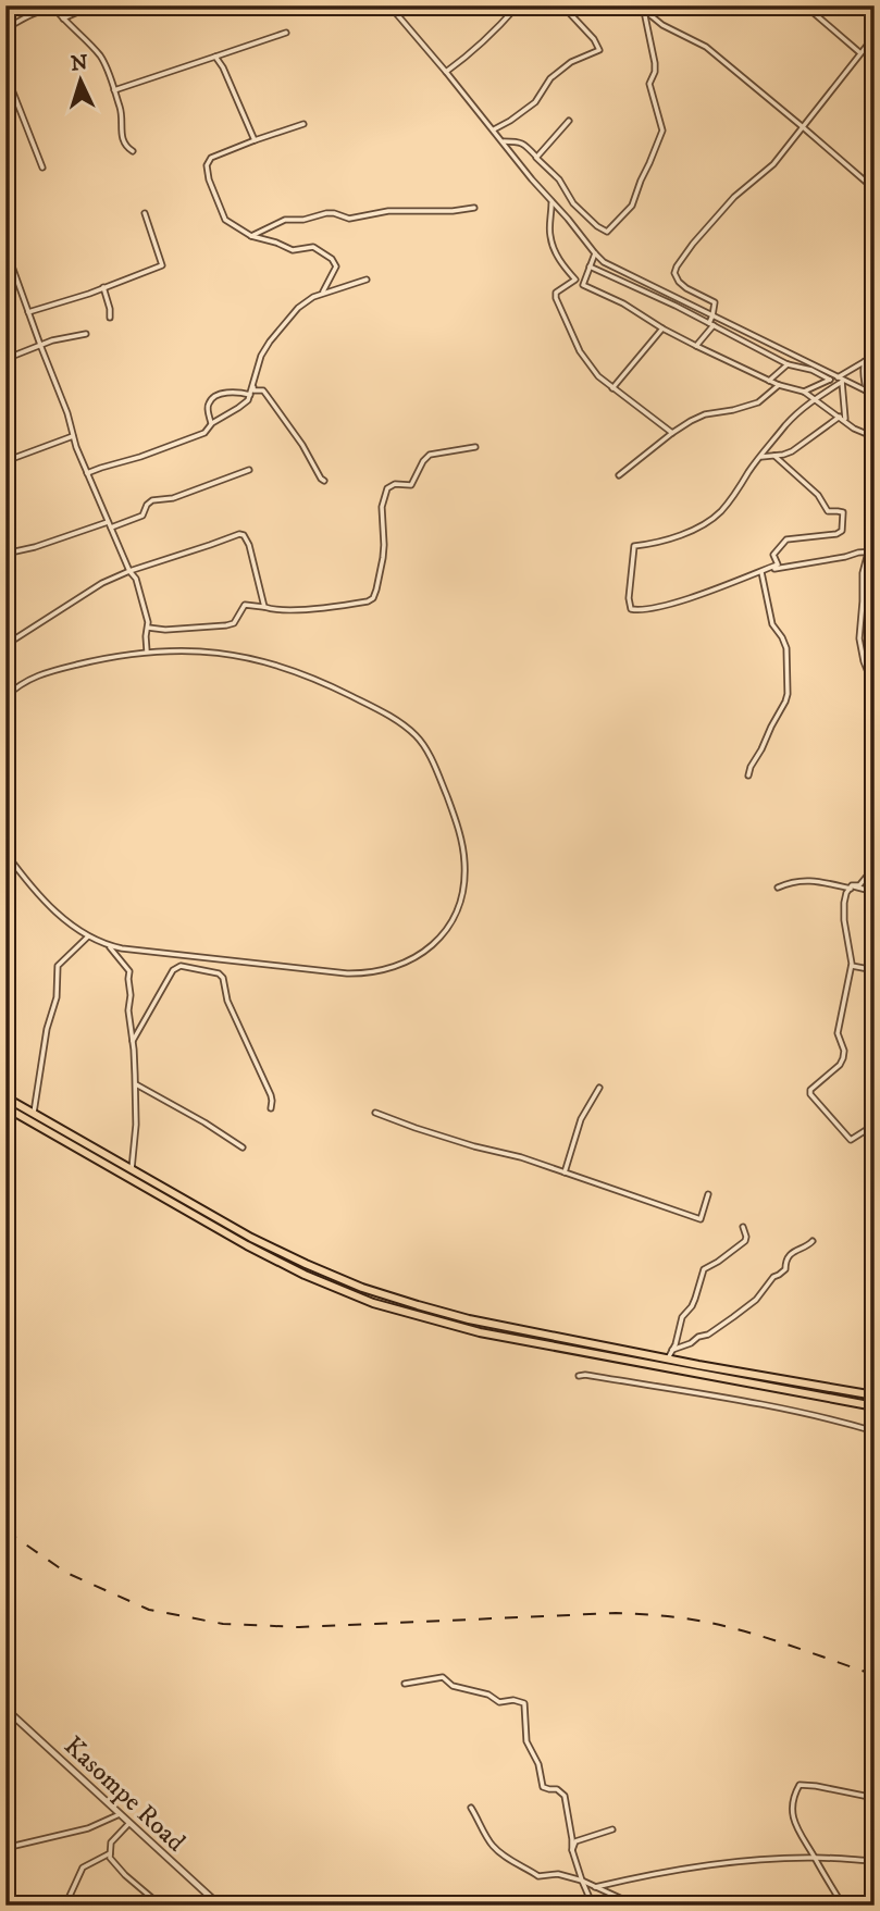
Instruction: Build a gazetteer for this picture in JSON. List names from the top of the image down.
{
  "streets": {
    "street": ["Kasompe Road"]
  },
  "north": "top"
}
